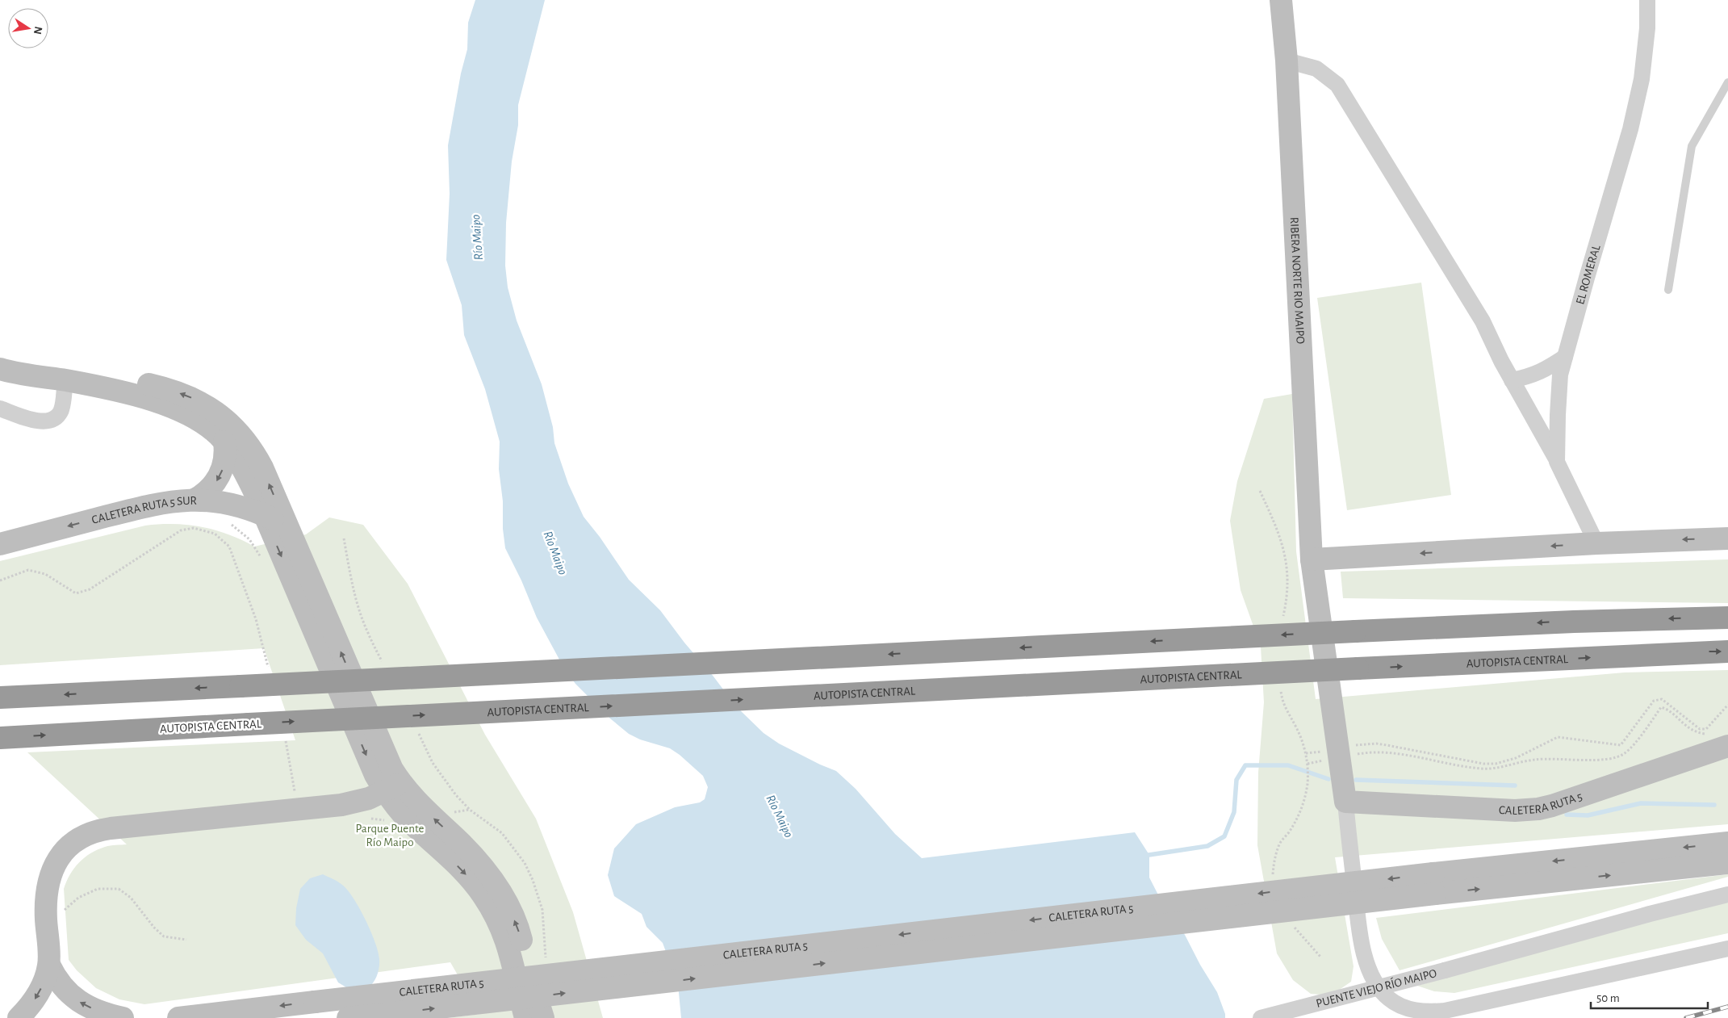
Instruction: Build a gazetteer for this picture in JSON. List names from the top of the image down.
{
  "streets": {
    "highway": ["AUTOPISTA CENTRAL"],
    "main road": ["RIBERA NORTE RIO MAIPO", "CALETERA RUTA 5 SUR", "CALETERA RUTA 5"],
    "street": ["EL ROMERAL", "PUENTE VIEJO RÍO MAIPO"]
  },
  "water": ["Río Maipo"],
  "parks": ["Parque Puente Río Maipo"],
  "scale_bar": "50 m",
  "north": "right"
}
